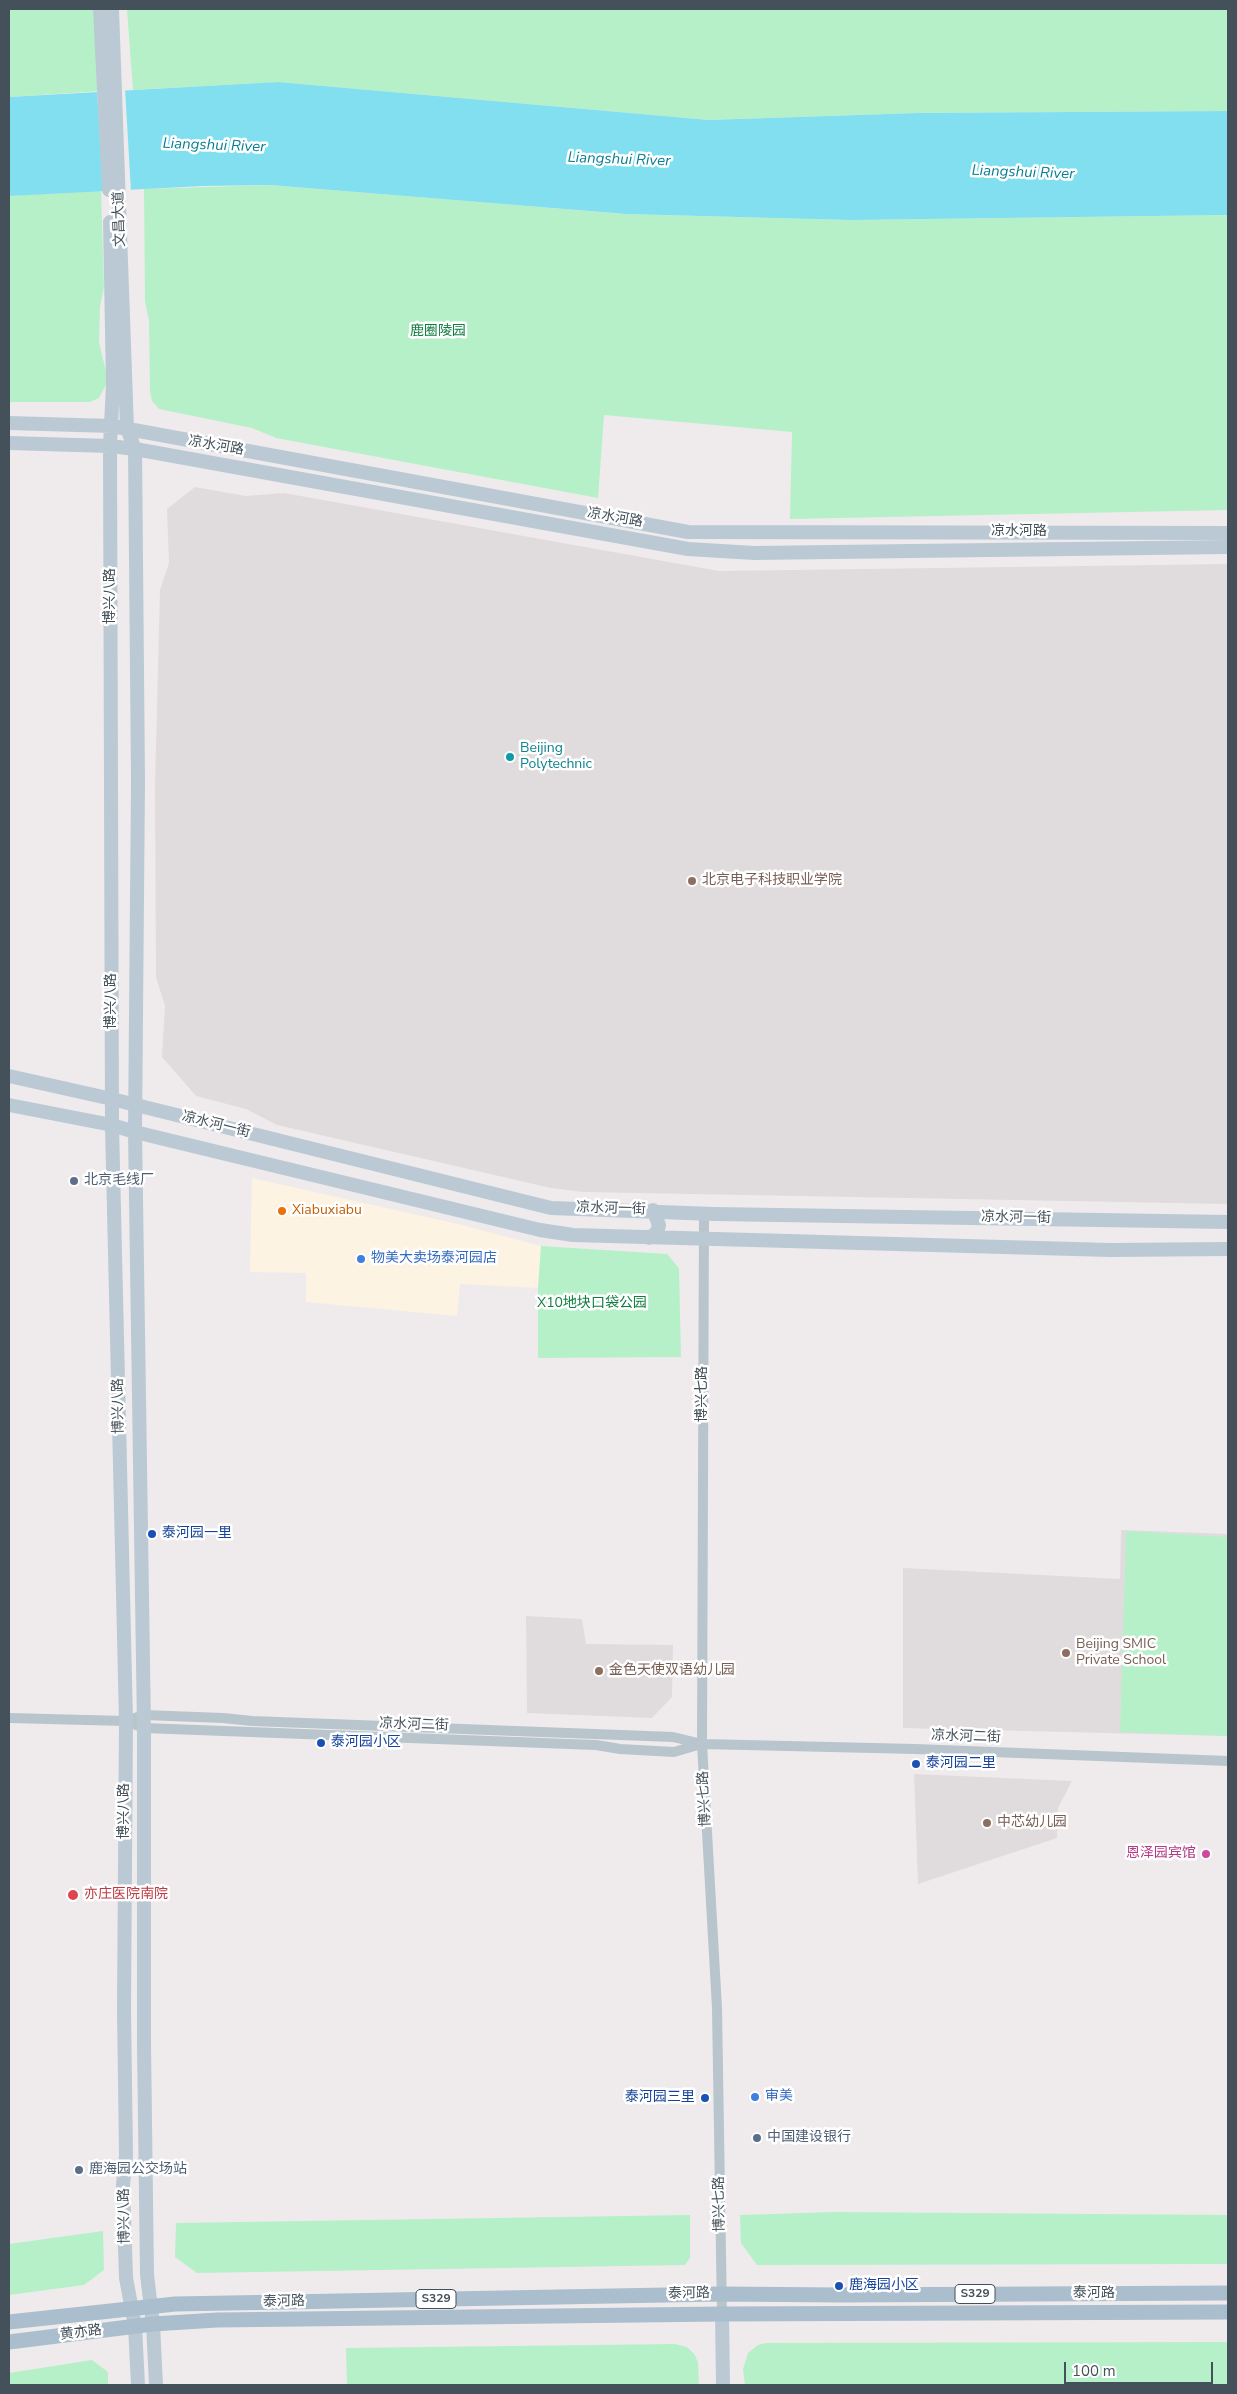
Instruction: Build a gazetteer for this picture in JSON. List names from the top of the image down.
{
  "streets": {
    "main road": [
      "文昌大道",
      "凉水河路",
      "博兴八路",
      "凉水河一街",
      "博兴七路",
      "泰河路",
      "S329",
      "黄亦路"
    ],
    "street": ["凉水河二街"]
  },
  "crossings": [
    ["文昌大道", "凉水河路"],
    ["文昌大道", "博兴八路"],
    ["凉水河路", "博兴八路"],
    ["博兴八路", "凉水河一街"],
    ["博兴八路", "凉水河二街"],
    ["博兴八路", "泰河路"],
    ["博兴八路", "黄亦路"],
    ["凉水河一街", "博兴七路"],
    ["博兴七路", "凉水河二街"],
    ["博兴七路", "泰河路"],
    ["泰河路", "黄亦路"]
  ],
  "water": ["Liangshui River"],
  "parks": ["鹿圈陵园", "X10地块口袋公园"],
  "places": [
    "Beijing Polytechnic",
    "北京电子科技职业学院",
    "北京毛线厂",
    "Xiabuxiabu",
    "物美大卖场泰河园店",
    "泰河园一里",
    "Beijing SMIC Private School",
    "金色天使双语幼儿园",
    "泰河园小区",
    "泰河园二里",
    "中芯幼儿园",
    "恩泽园宾馆",
    "亦庄医院南院",
    "审美",
    "泰河园三里",
    "中国建设银行",
    "鹿海园公交场站",
    "鹿海园小区"
  ],
  "scale_bar": "100 m"
}
